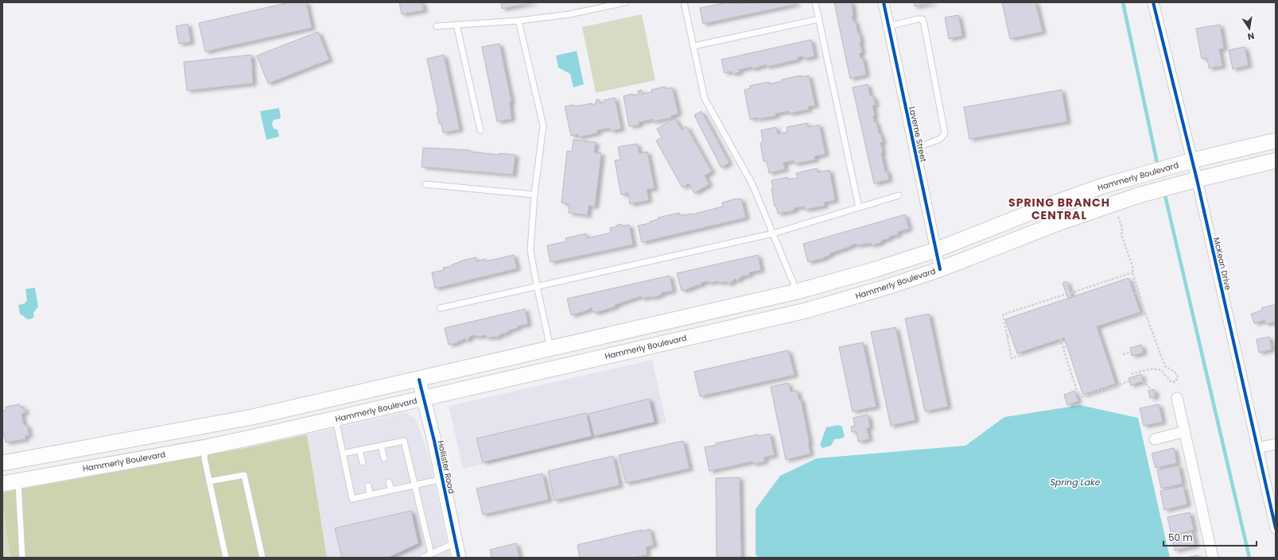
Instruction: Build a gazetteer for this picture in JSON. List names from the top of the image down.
{
  "streets": {
    "main road": ["Hammerly Boulevard"],
    "street": ["Laverne Street", "McKean Drive", "Hollister Road"]
  },
  "crossings": [
    ["Laverne Street", "Hammerly Boulevard"],
    ["Hammerly Boulevard", "McKean Drive"],
    ["Hammerly Boulevard", "Hollister Road"]
  ],
  "districts": ["SPRING BRANCH CENTRAL"],
  "water": ["Spring Lake"],
  "scale_bar": "50 m",
  "north": "bottom"
}
